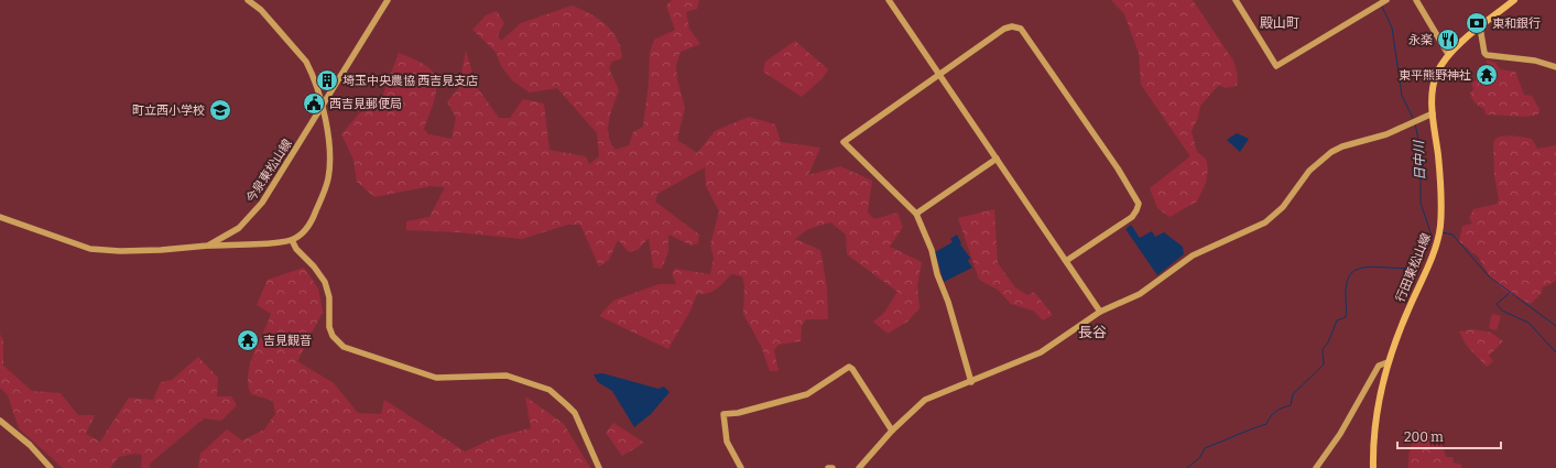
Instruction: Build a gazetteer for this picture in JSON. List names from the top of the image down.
{
  "streets": {
    "main road": ["行田東松山線"],
    "street": ["今泉東松山線"]
  },
  "districts": ["殿山町", "長谷"],
  "water": ["日中川"],
  "places": {
    "bank": ["東和銀行"],
    "restaurant": ["永楽"],
    "temple": ["東平熊野神社", "吉見観音"],
    "building": ["埼玉中央農協 西吉見支店"],
    "public building": ["西吉見郵便局"],
    "school or university": ["町立西小学校"]
  },
  "scale_bar": "200 m"
}
